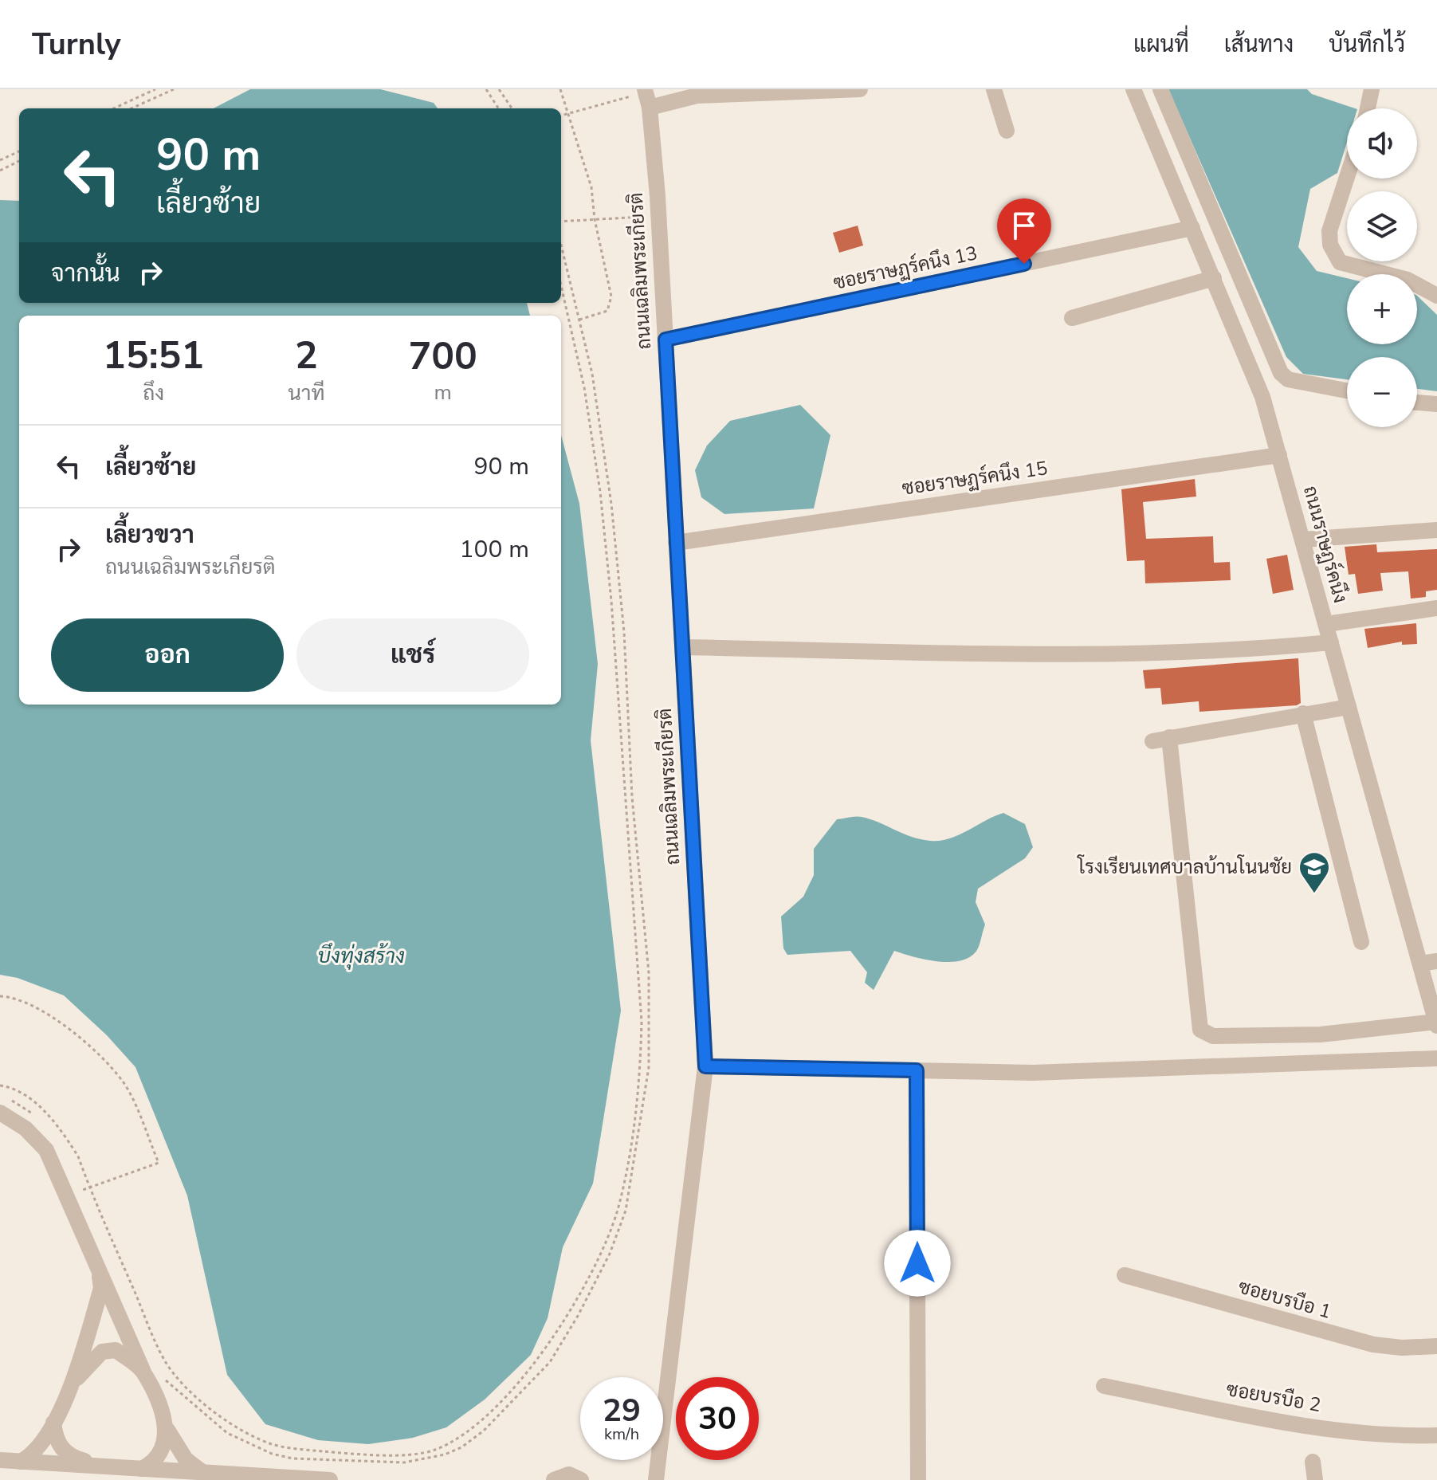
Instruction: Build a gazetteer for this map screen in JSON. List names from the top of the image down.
{
  "streets": {
    "street": [
      "ซอยราษฏร์คนึง 13",
      "ถนนเฉลิมพระเกียรติ",
      "ซอยราษฏร์คนึง 15",
      "ถนนราษฏร์คนึง",
      "ซอยบรบือ 1",
      "ซอยบรบือ 2"
    ]
  },
  "crossings": [
    ["ซอยราษฏร์คนึง 13", "ถนนเฉลิมพระเกียรติ"],
    ["ซอยราษฏร์คนึง 13", "ถนนราษฏร์คนึง"],
    ["ถนนเฉลิมพระเกียรติ", "ซอยราษฏร์คนึง 15"],
    ["ซอยราษฏร์คนึง 15", "ถนนราษฏร์คนึง"]
  ],
  "water": ["บึงทุ่งสร้าง"],
  "places": {
    "school or university": ["โรงเรียนเทศบาลบ้านโนนชัย"]
  },
  "page": {
    "header": "Turnly",
    "nav": ["แผนที่", "เส้นทาง", "บันทึกไว้"],
    "map_buttons": ["+", "−"],
    "turn": ["90 m", "เลี้ยวซ้าย"],
    "then": "จากนั้น",
    "eta": [
      "15:51",
      "ถึง",
      "2",
      "นาที",
      "700",
      "m"
    ],
    "list": [
      {
        "name": "เลี้ยวซ้าย",
        "value": "90 m"
      },
      {
        "name": "เลี้ยวขวา",
        "note": "ถนนเฉลิมพระเกียรติ",
        "value": "100 m"
      }
    ],
    "buttons": ["ออก", "แชร์"],
    "speed": "29 km/h",
    "limit": "30"
  }
}
